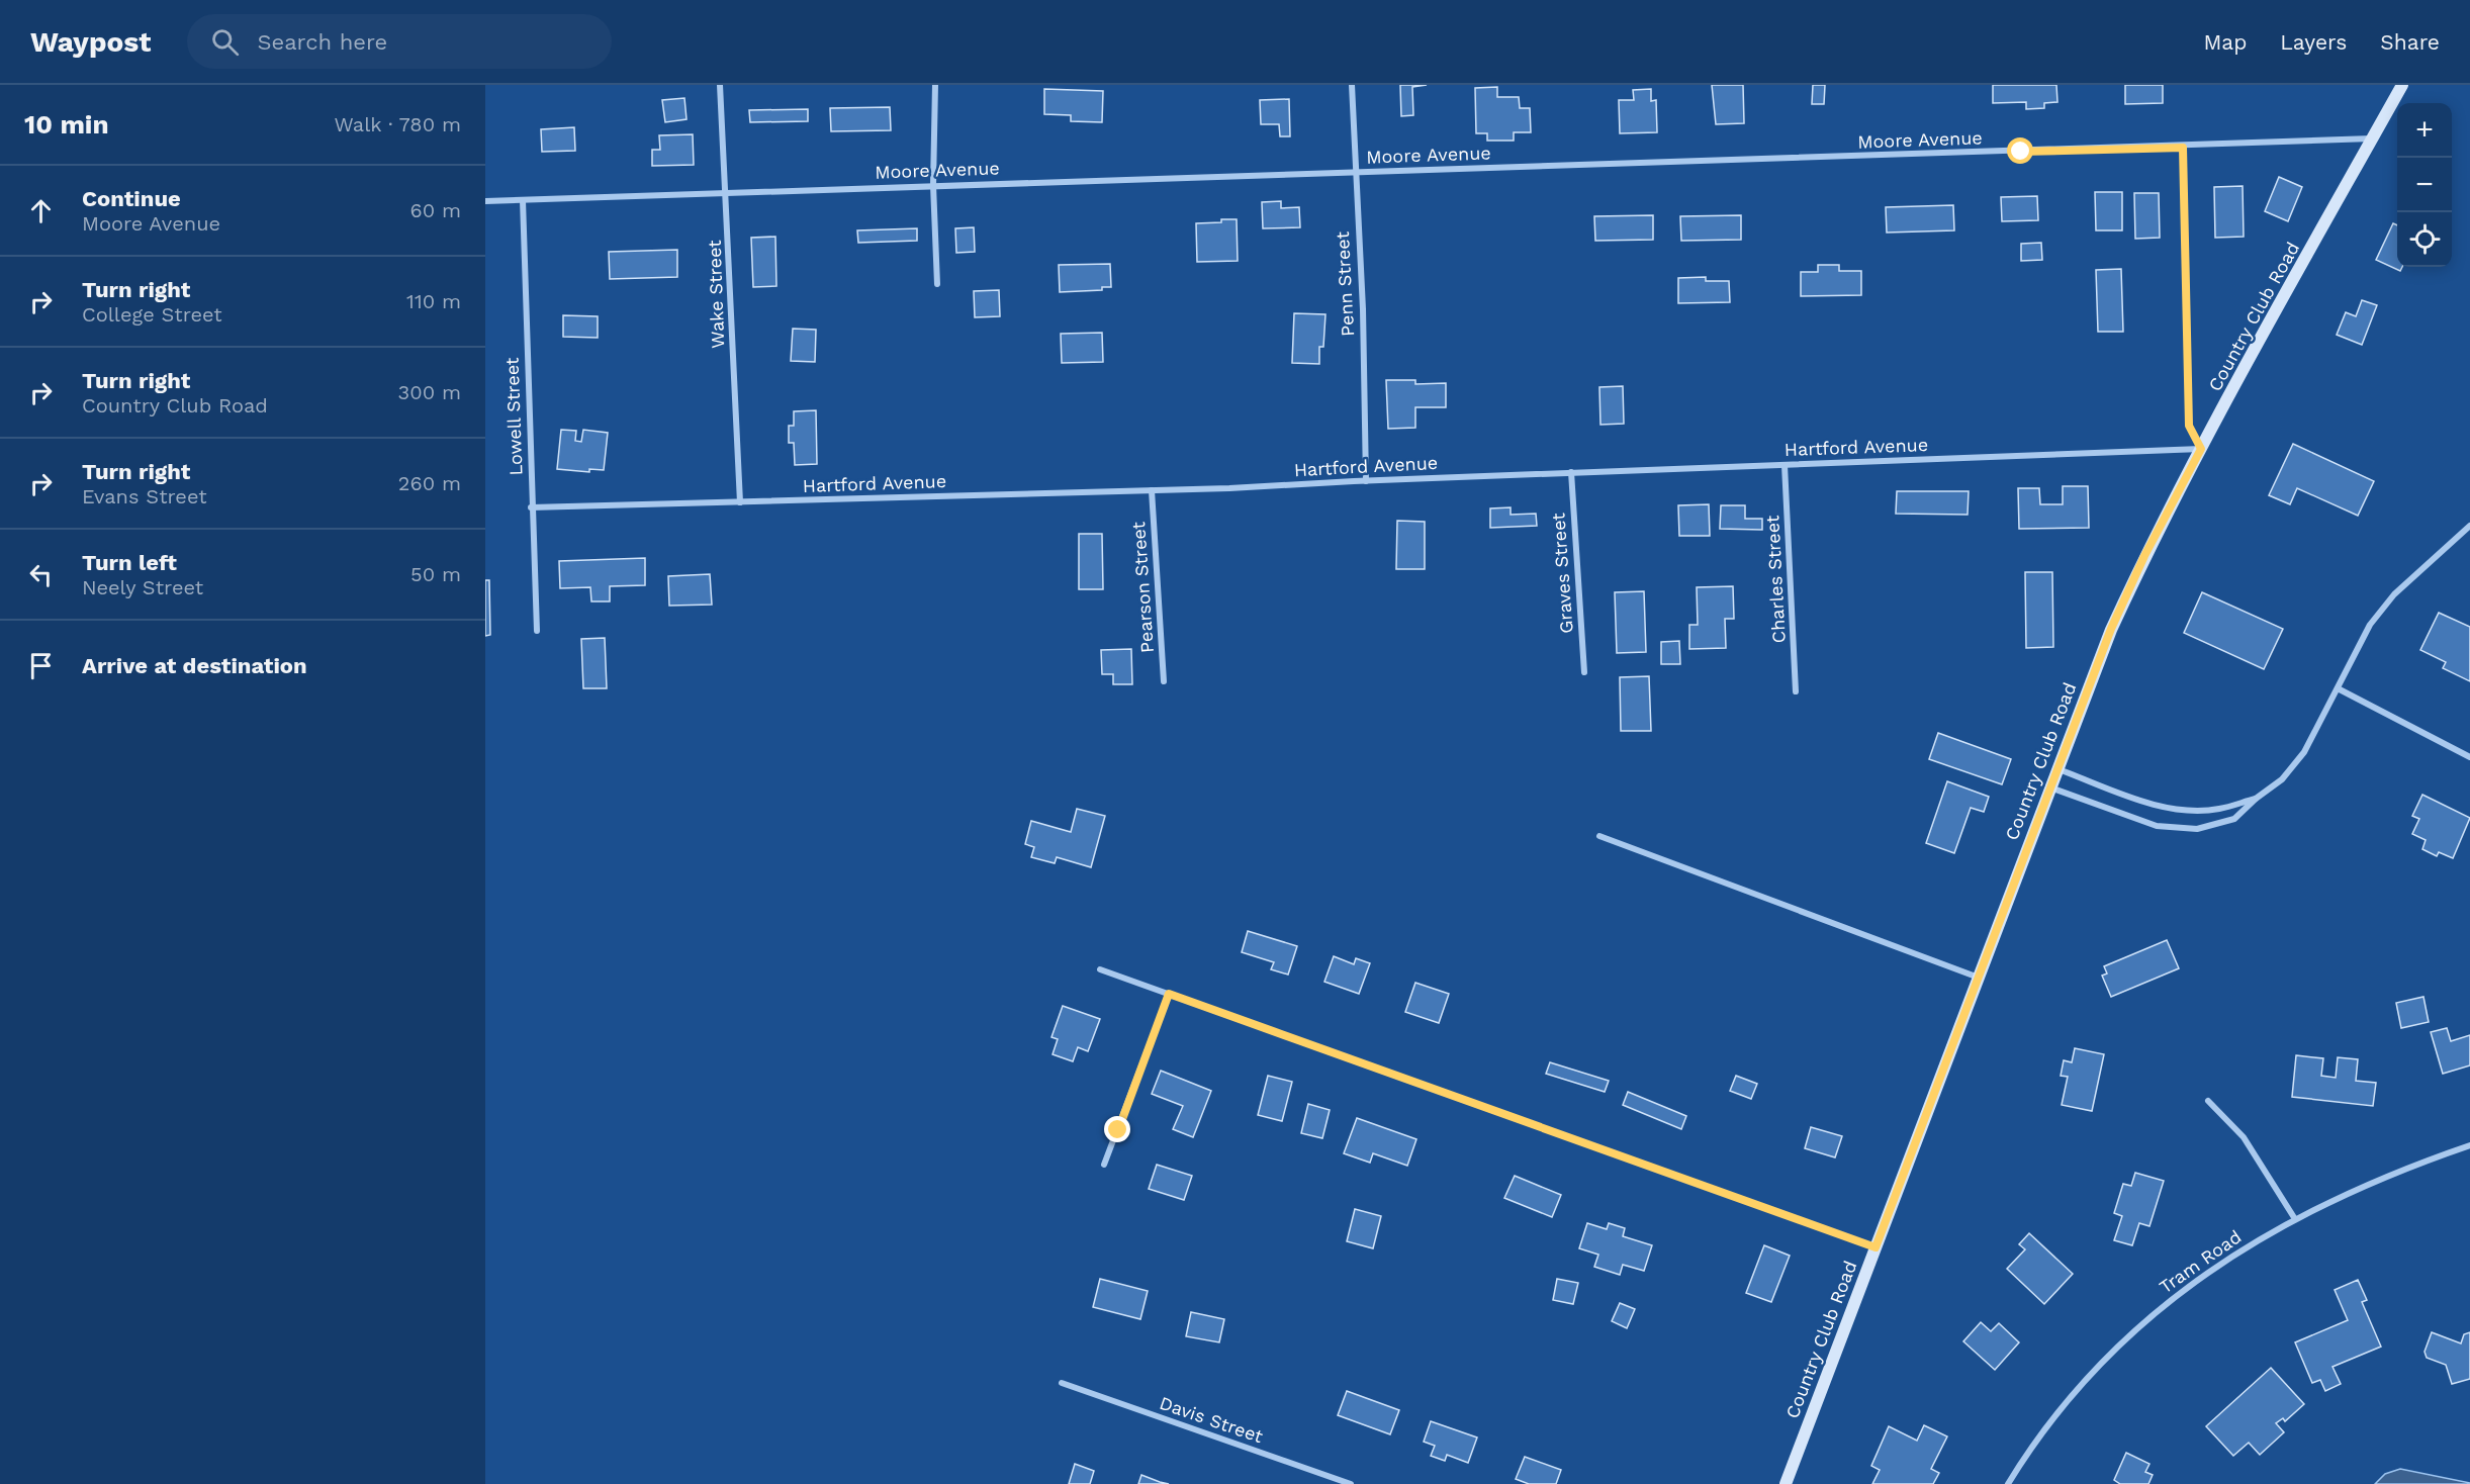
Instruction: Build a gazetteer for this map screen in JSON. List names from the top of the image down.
{
  "streets": {
    "street": [
      "Moore Avenue",
      "Penn Street",
      "Wake Street",
      "Country Club Road",
      "Lowell Street",
      "Hartford Avenue",
      "Graves Street",
      "Charles Street",
      "Pearson Street",
      "Tram Road",
      "Davis Street"
    ]
  },
  "crossings": [
    ["Moore Avenue", "Penn Street"],
    ["Moore Avenue", "Wake Street"],
    ["Moore Avenue", "Country Club Road"],
    ["Moore Avenue", "Lowell Street"],
    ["Penn Street", "Hartford Avenue"],
    ["Wake Street", "Hartford Avenue"],
    ["Country Club Road", "Hartford Avenue"],
    ["Lowell Street", "Hartford Avenue"],
    ["Hartford Avenue", "Graves Street"],
    ["Hartford Avenue", "Charles Street"],
    ["Hartford Avenue", "Pearson Street"]
  ],
  "page": {
    "header": "Waypost",
    "search": "Search here",
    "nav": ["Map", "Layers", "Share"],
    "heading": ["10 min", "Walk · 780 m"],
    "map_buttons": ["+", "−"],
    "list": [
      ["Continue", "Moore Avenue", "60 m"],
      ["Turn right", "College Street", "110 m"],
      ["Turn right", "Country Club Road", "300 m"],
      ["Turn right", "Evans Street", "260 m"],
      ["Turn left", "Neely Street", "50 m"],
      "Arrive at destination"
    ]
  }
}
